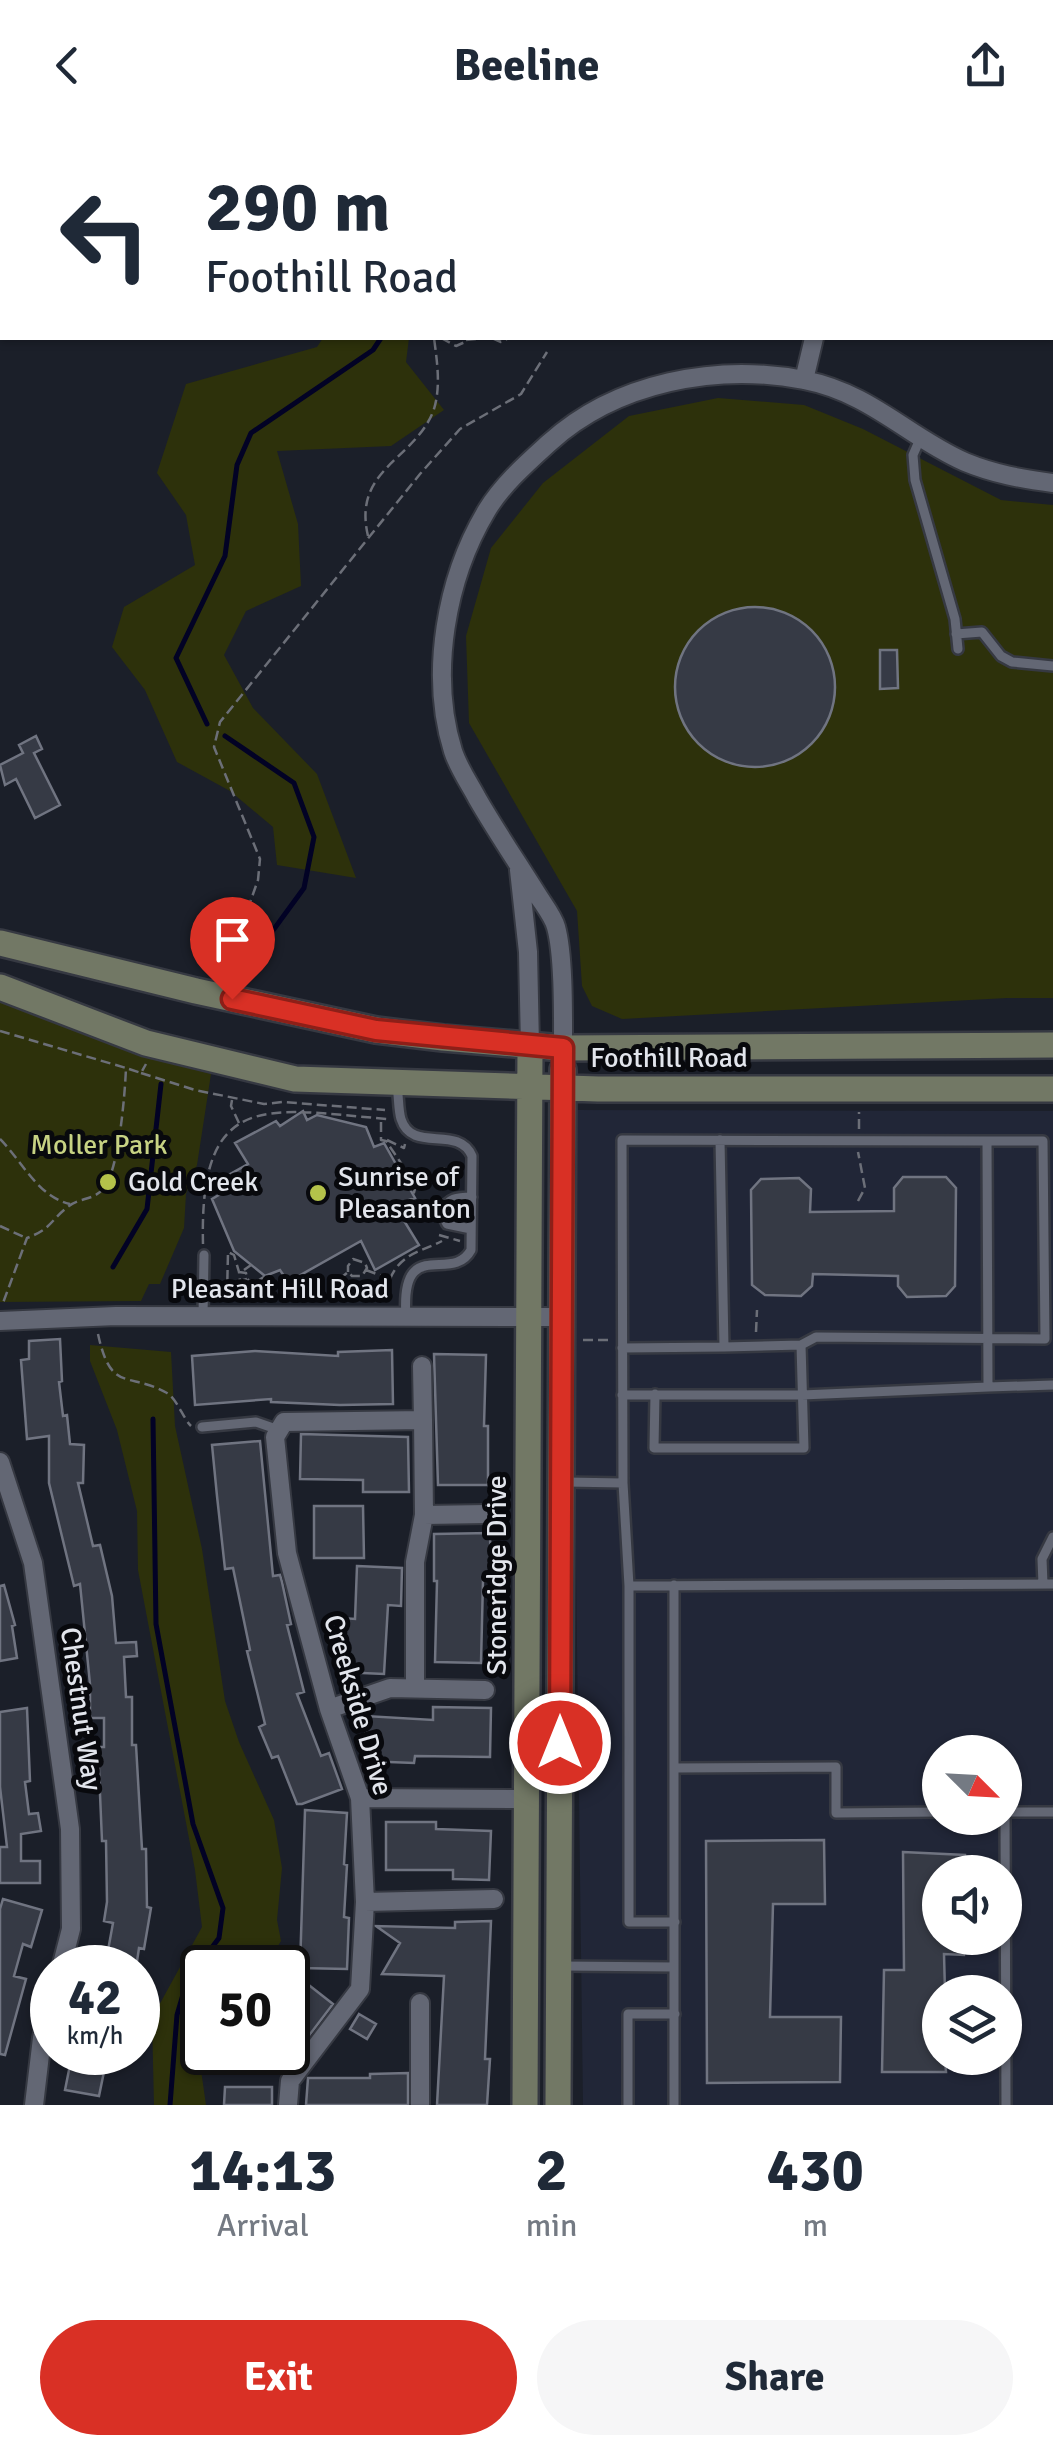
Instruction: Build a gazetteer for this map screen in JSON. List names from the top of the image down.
{
  "streets": {
    "main road": ["Foothill Road", "Stoneridge Drive"],
    "street": ["Pleasant Hill Road", "Creekside Drive", "Chestnut Way"]
  },
  "crossings": [
    ["Foothill Road", "Stoneridge Drive"],
    ["Pleasant Hill Road", "Stoneridge Drive"]
  ],
  "parks": ["Moller Park"],
  "places": ["Gold Creek", "Sunrise of Pleasanton"],
  "north": "bottom right",
  "page": {
    "header": "Beeline",
    "turn": ["290 m", "Foothill Road"],
    "speed": "42 km/h",
    "limit": "50",
    "eta": [
      "14:13",
      "Arrival",
      "2",
      "min",
      "430",
      "m"
    ],
    "buttons": ["Exit", "Share"]
  }
}
